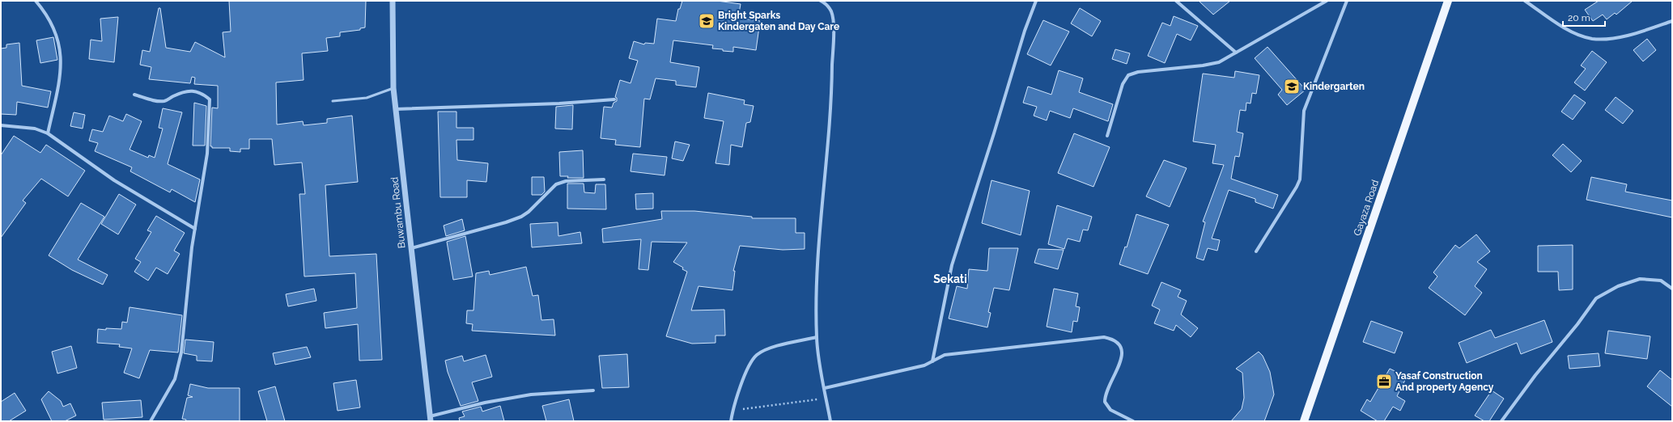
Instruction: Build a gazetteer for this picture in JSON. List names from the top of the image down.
{
  "streets": {
    "main road": ["Gayaza Road"],
    "street": ["Buwambu Road"]
  },
  "districts": ["Sekati"],
  "places": {
    "school or university": ["Bright Sparks Kindergaten and Day Care", "Kindergarten"],
    "office": ["Yasaf Construction And property Agency"]
  },
  "scale_bar": "20 m"
}
